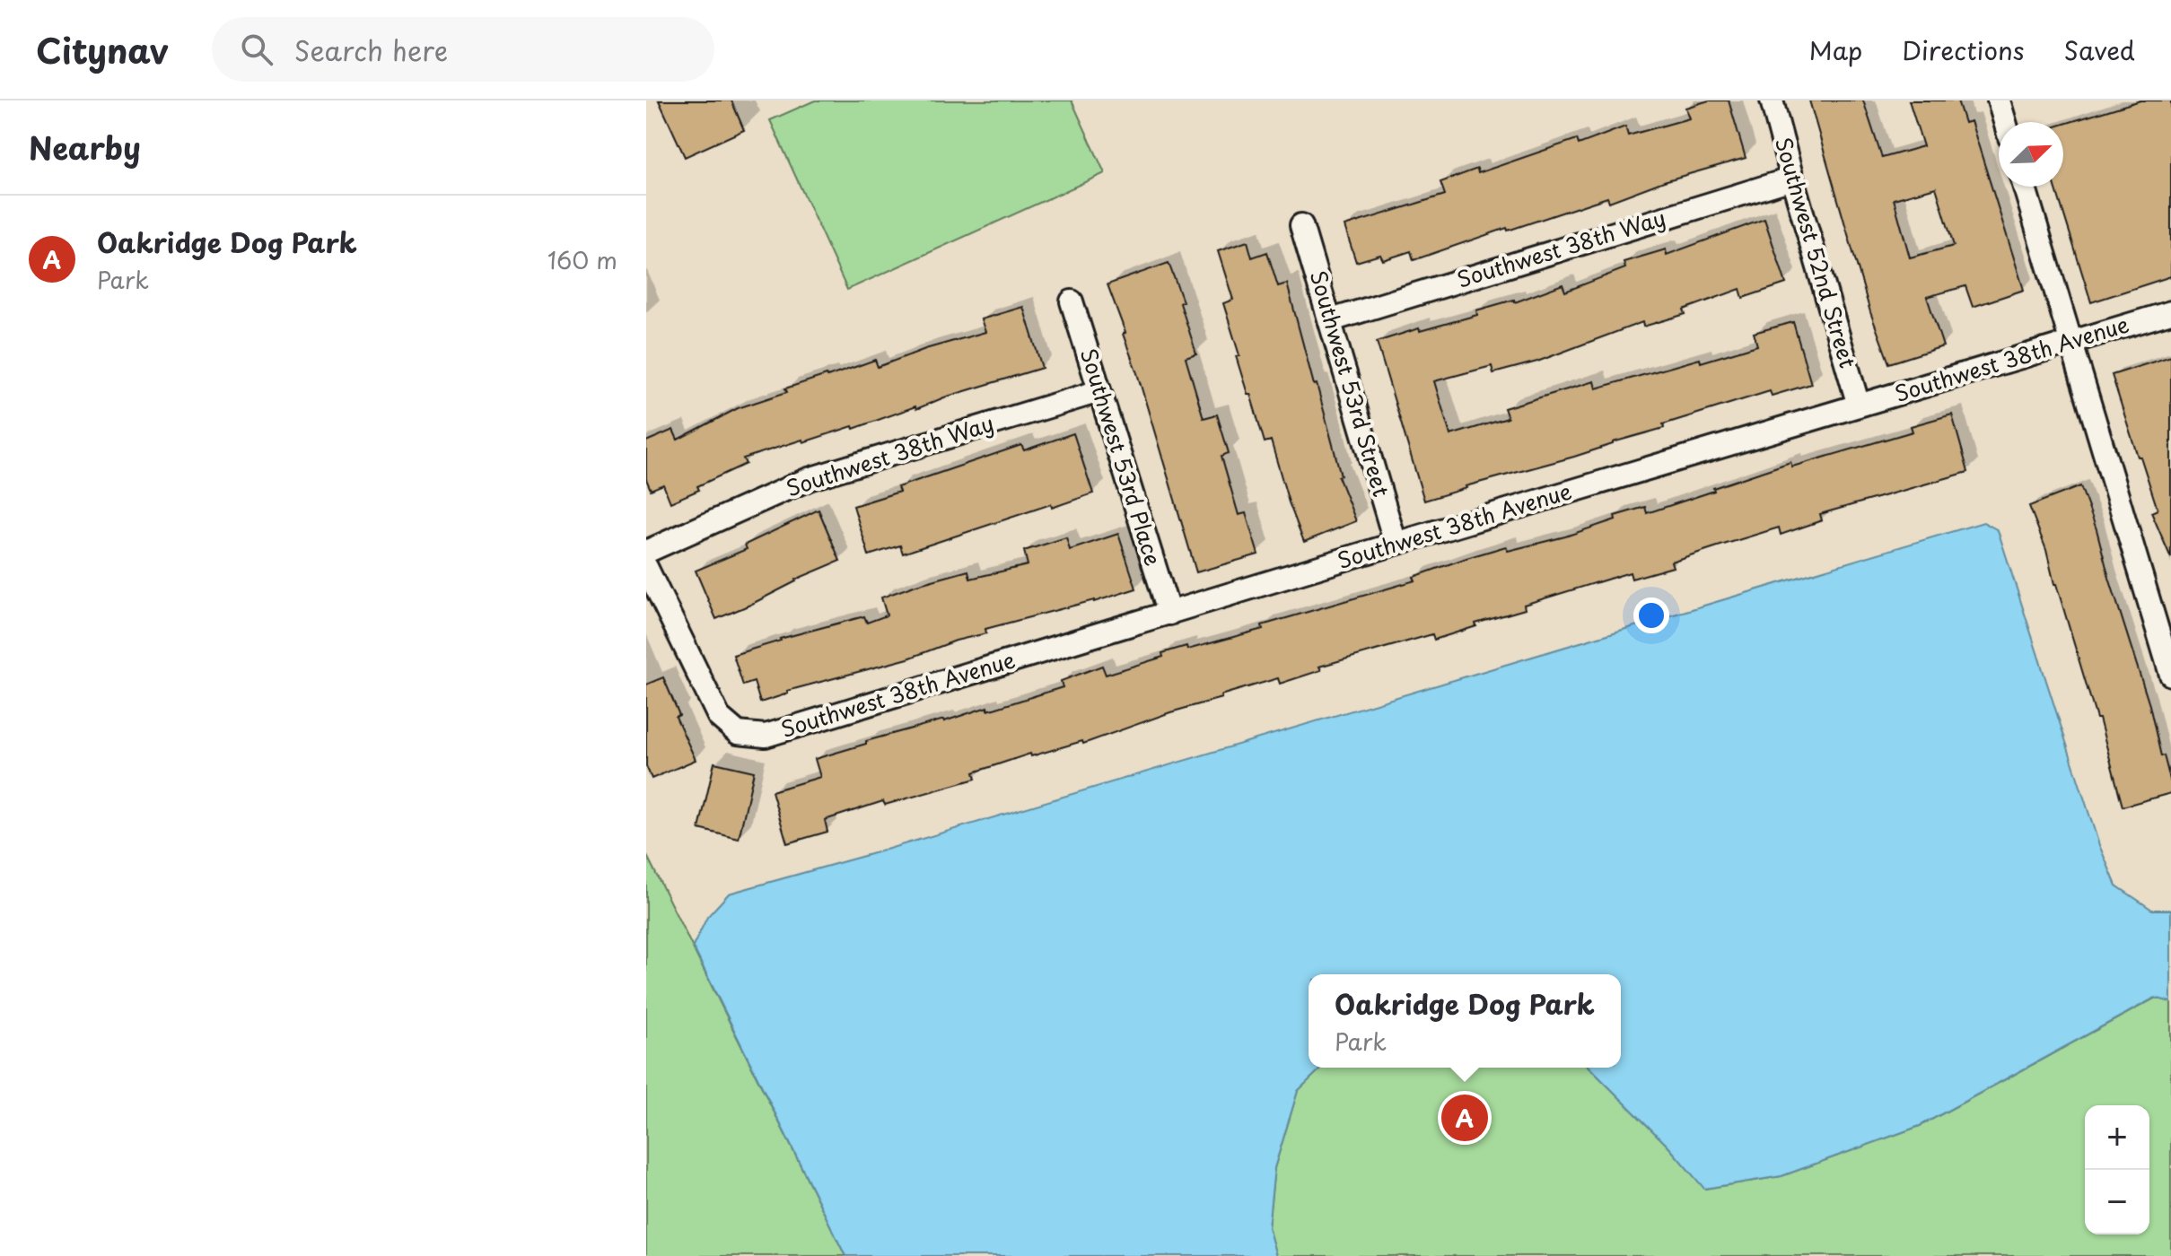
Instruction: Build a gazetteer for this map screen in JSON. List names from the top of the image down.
{
  "streets": {
    "street": [
      "Southwest 38th Way",
      "Southwest 52nd Street",
      "Southwest 38th Avenue",
      "Southwest 53rd Street",
      "Southwest 53rd Place"
    ]
  },
  "crossings": [
    ["Southwest 38th Way", "Southwest 52nd Street"],
    ["Southwest 38th Way", "Southwest 53rd Street"],
    ["Southwest 38th Way", "Southwest 53rd Place"],
    ["Southwest 52nd Street", "Southwest 38th Avenue"],
    ["Southwest 38th Avenue", "Southwest 53rd Street"],
    ["Southwest 38th Avenue", "Southwest 53rd Place"]
  ],
  "north": "top right",
  "page": {
    "header": "Citynav",
    "search": "Search here",
    "nav": ["Map", "Directions", "Saved"],
    "heading": "Nearby",
    "list": [
      {
        "mark": "A",
        "name": "Oakridge Dog Park",
        "note": "Park",
        "value": "160 m"
      }
    ],
    "popup": ["Oakridge Dog Park", "Park"],
    "pins": "A",
    "map_buttons": ["+", "−"]
  }
}
